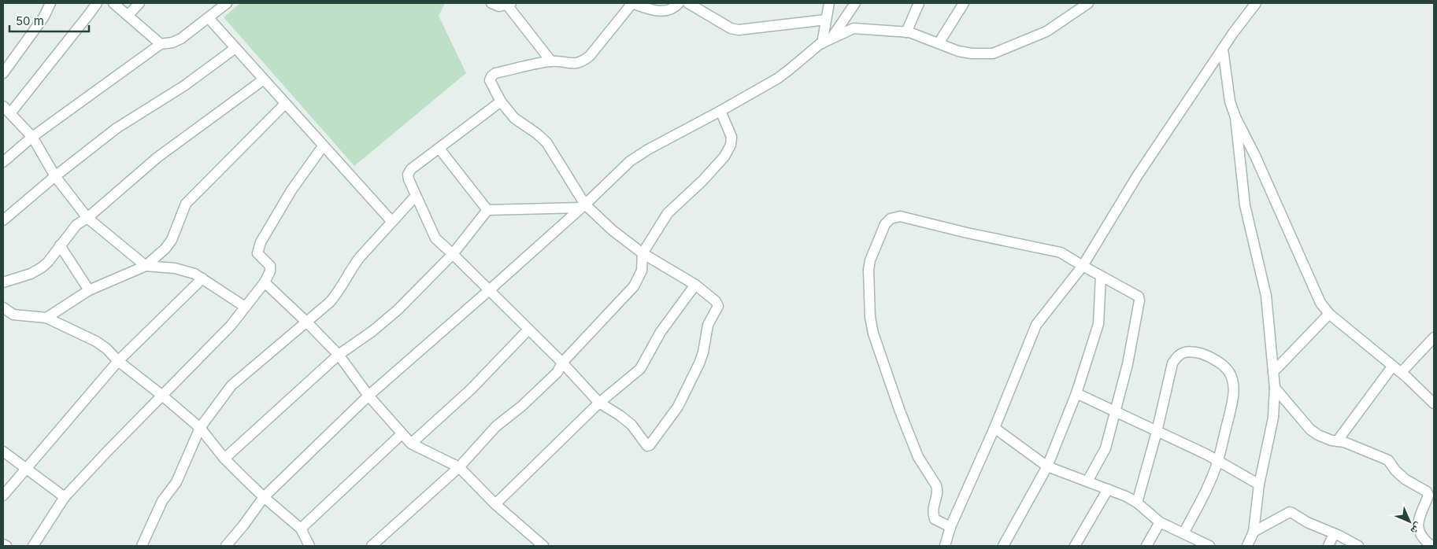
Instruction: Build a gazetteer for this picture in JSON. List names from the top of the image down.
{
  "scale_bar": "50 m",
  "north": "bottom right"
}
